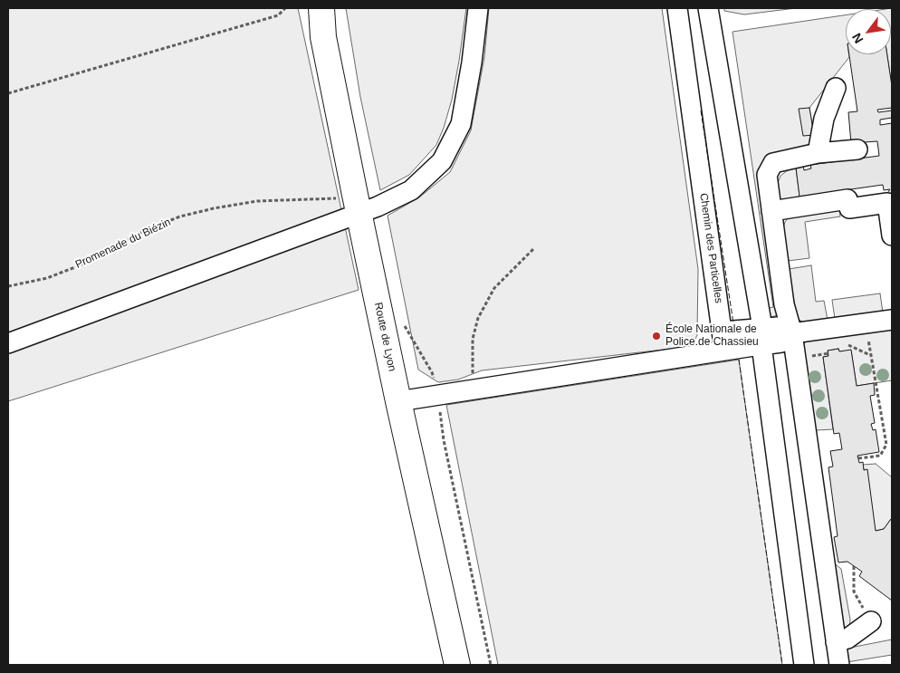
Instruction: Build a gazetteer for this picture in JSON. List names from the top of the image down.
{
  "streets": {
    "main road": ["Route de Lyon"],
    "street": ["Chemin des Particelles"],
    "path": ["Promenade du Biézin"]
  },
  "crossings": [
    ["Promenade du Biézin", "Route de Lyon"]
  ],
  "places": ["École Nationale de Police de Chassieu"],
  "north": "bottom left"
}
